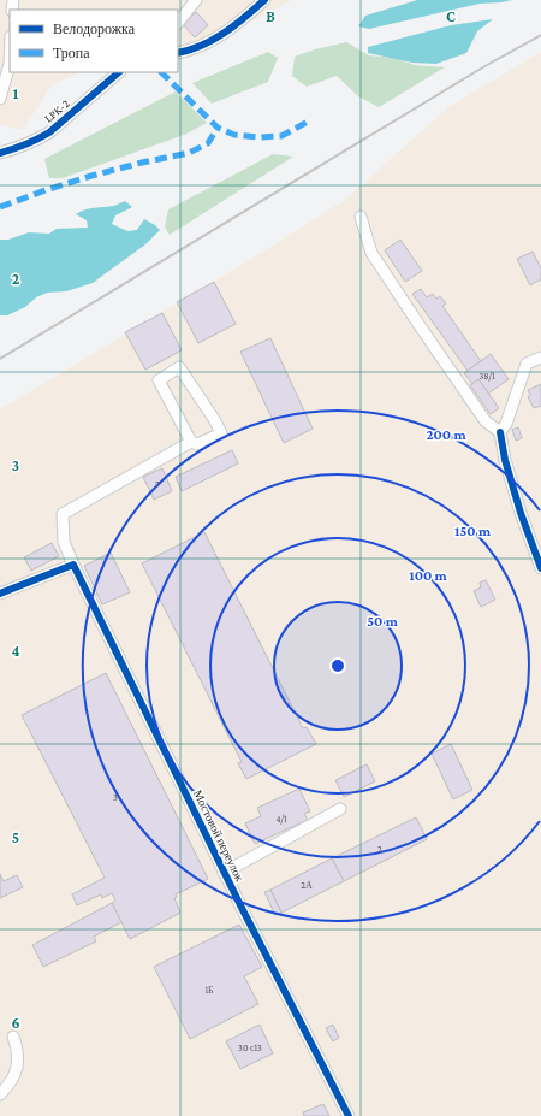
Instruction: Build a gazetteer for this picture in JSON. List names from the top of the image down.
{
  "streets": {
    "street": ["LPK-2", "Мостовой переулок"]
  },
  "house_numbers": [
    "38/1",
    "7",
    "3",
    "4/1",
    "2",
    "2А",
    "1Б",
    "30 с13"
  ],
  "legend": ["Велодорожка", "Тропа"],
  "grid": {
    "columns": ["B", "C"],
    "rows": [
      "1",
      "2",
      "3",
      "4",
      "5",
      "6"
    ]
  },
  "rings": [
    "200 m",
    "150 m",
    "100 m",
    "50 m"
  ]
}
